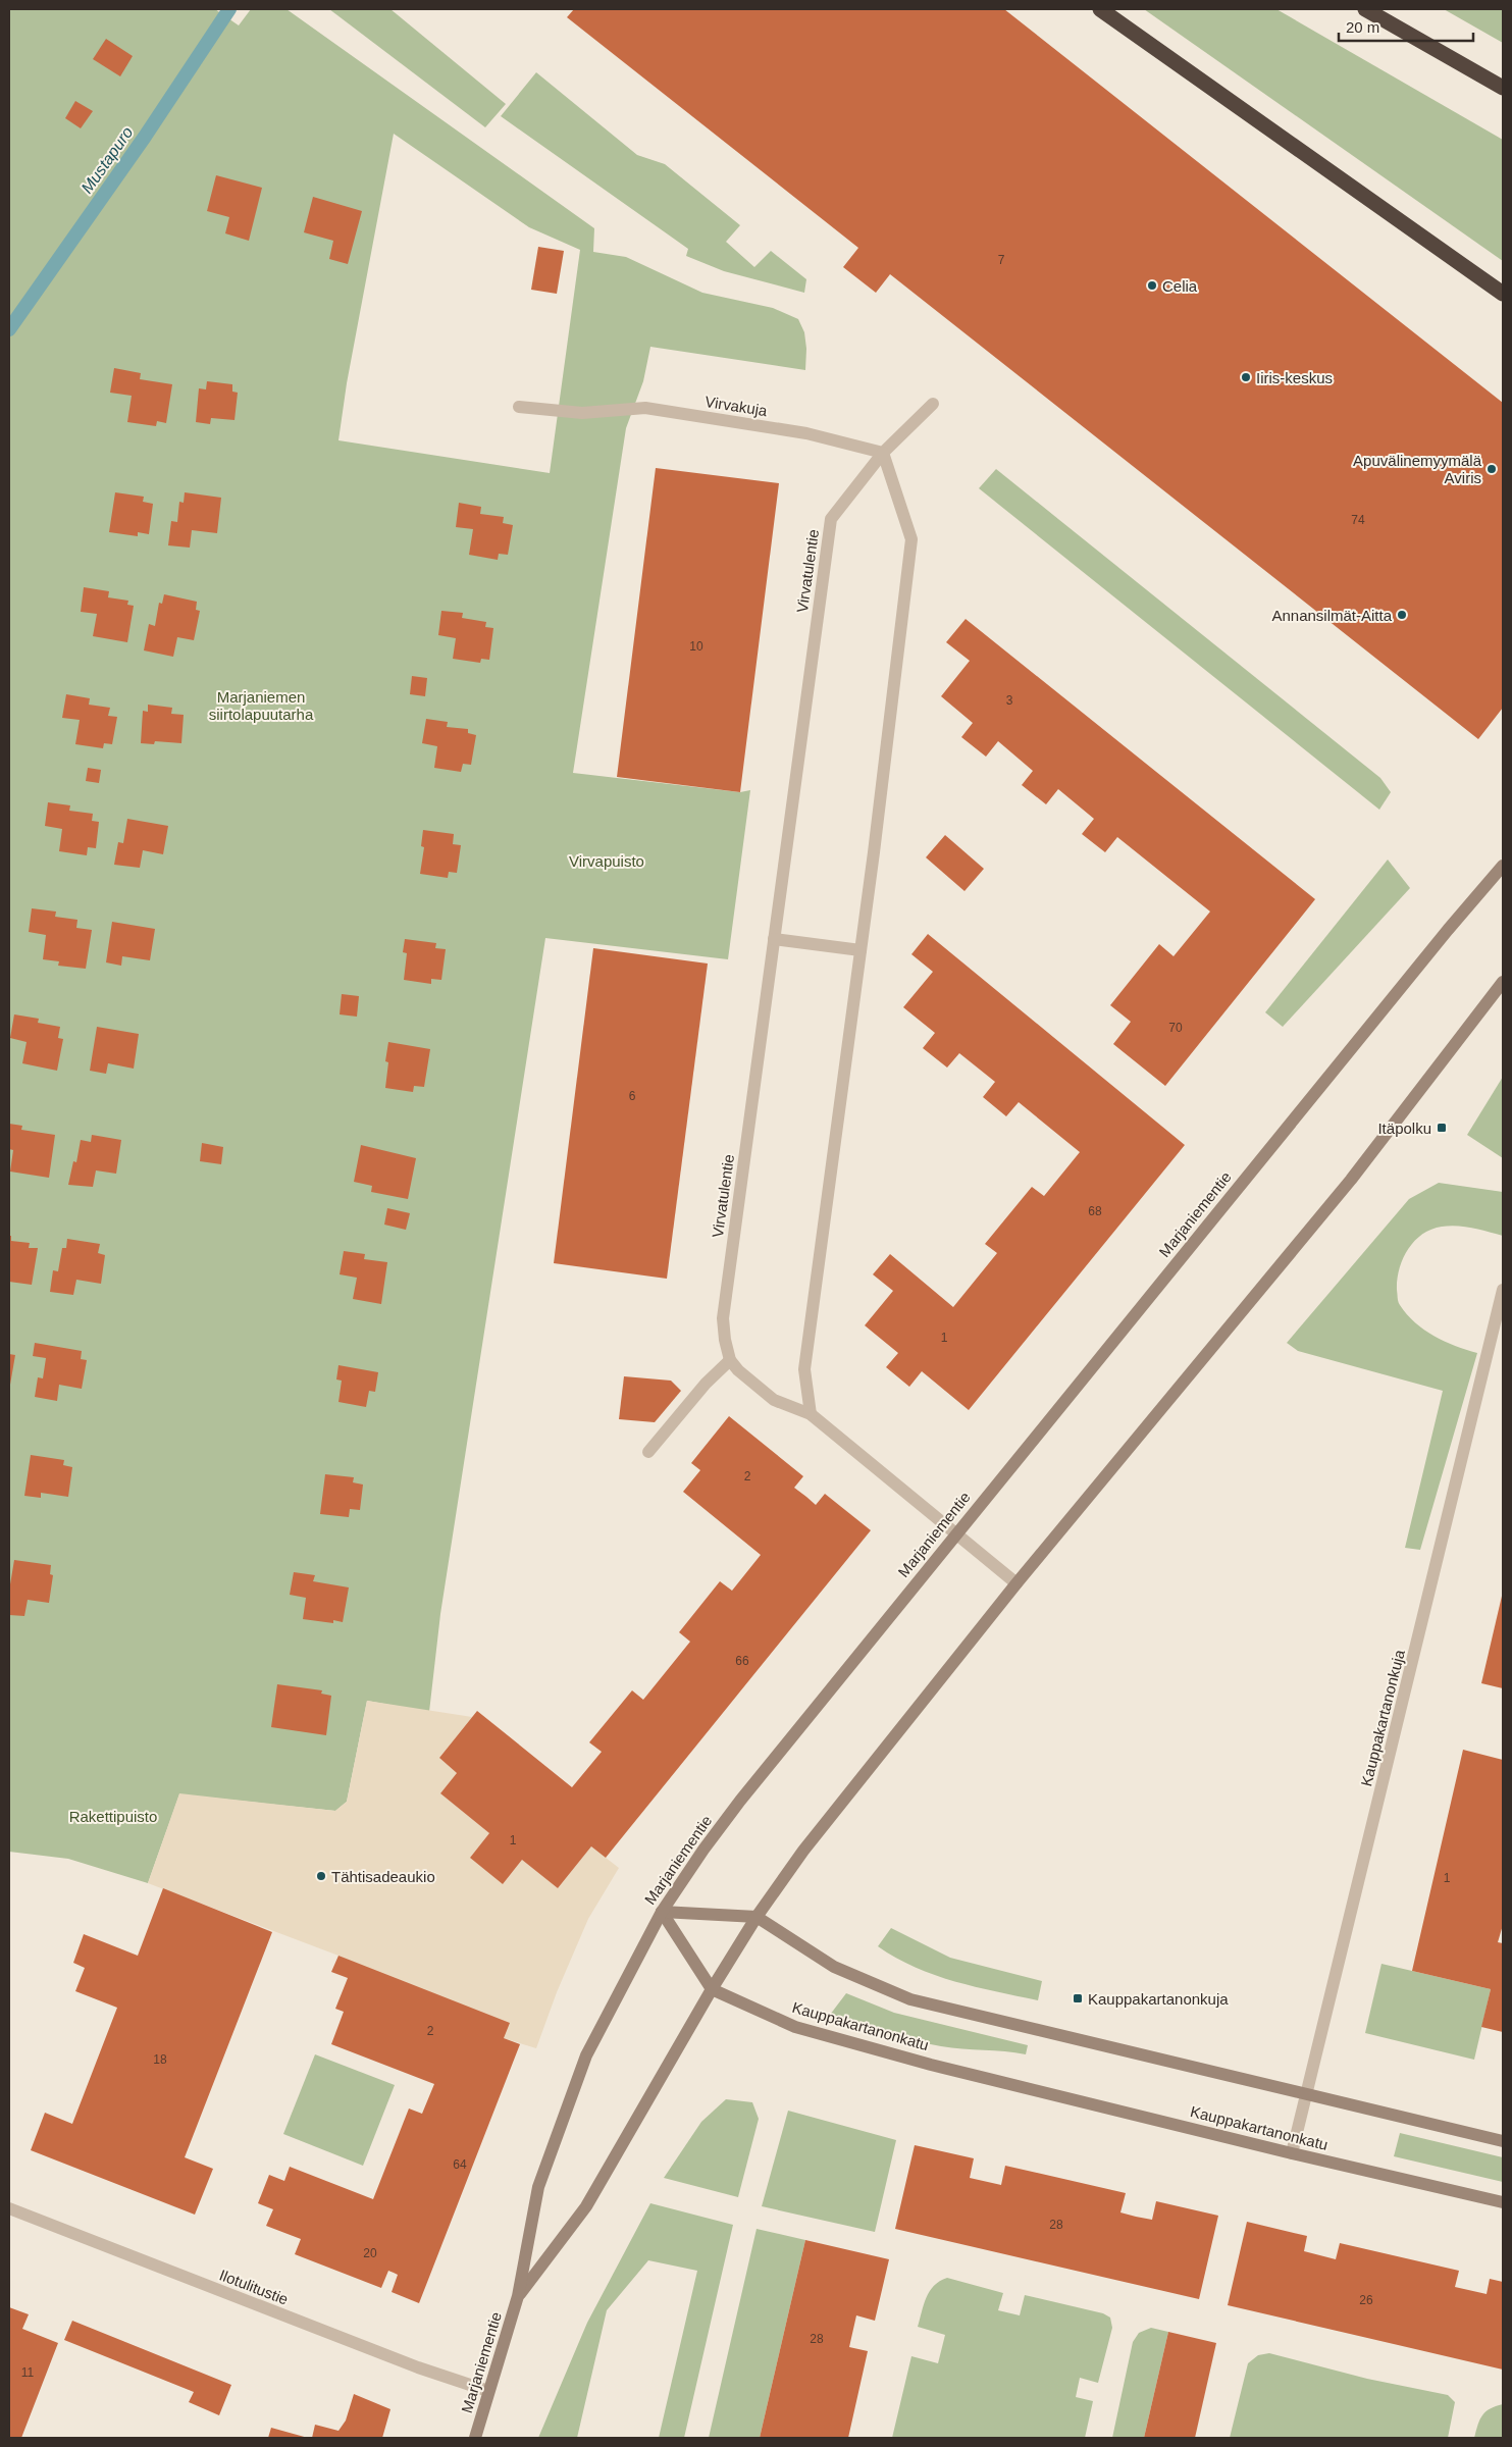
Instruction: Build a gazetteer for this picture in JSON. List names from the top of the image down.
{
  "streets": {
    "main road": ["Marjaniementie", "Kauppakartanonkatu"],
    "street": [
      "Virvakuja",
      "Virvatulentie",
      "Kauppakartanonkuja",
      "Ilotulitustie"
    ]
  },
  "crossings": [
    ["Virvakuja", "Virvatulentie"],
    ["Marjaniementie", "Kauppakartanonkatu"],
    ["Marjaniementie", "Ilotulitustie"],
    ["Kauppakartanonkuja", "Kauppakartanonkatu"]
  ],
  "water": ["Mustapuro"],
  "parks": ["Marjaniemen siirtolapuutarha", "Virvapuisto", "Rakettipuisto"],
  "places": {
    "other": [
      "Celia",
      "Iiris-keskus",
      "Apuvälinemyymälä Aviris",
      "Annansilmät-Aitta",
      "Tähtisadeaukio"
    ],
    "transit": ["Itäpolku", "Kauppakartanonkuja"]
  },
  "house_numbers": [
    "7",
    "74",
    "10",
    "3",
    "70",
    "6",
    "68",
    "1",
    "2",
    "66",
    "1",
    "1",
    "2",
    "18",
    "64",
    "28",
    "20",
    "26",
    "28",
    "11"
  ],
  "scale_bar": "20 m"
}
